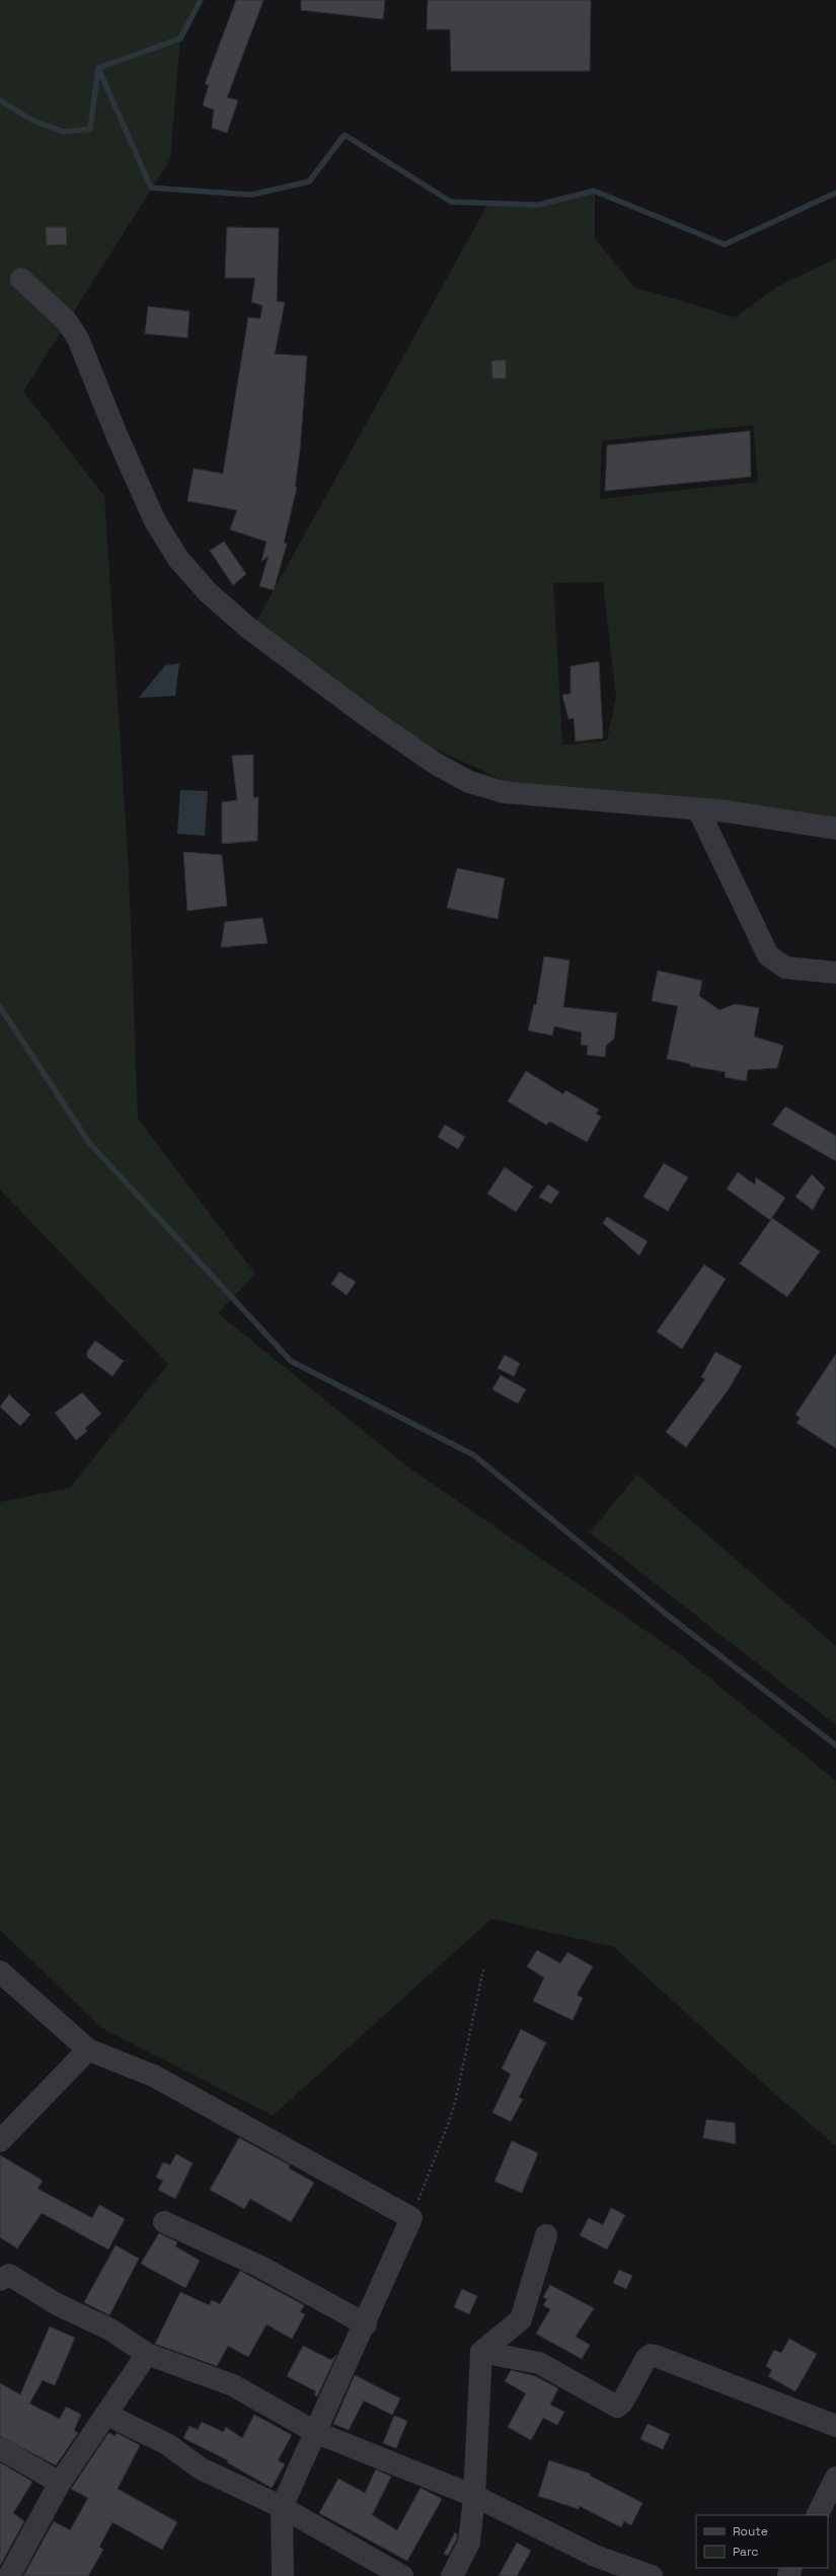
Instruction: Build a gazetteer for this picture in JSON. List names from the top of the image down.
{
  "legend": ["Route", "Parc"]
}
